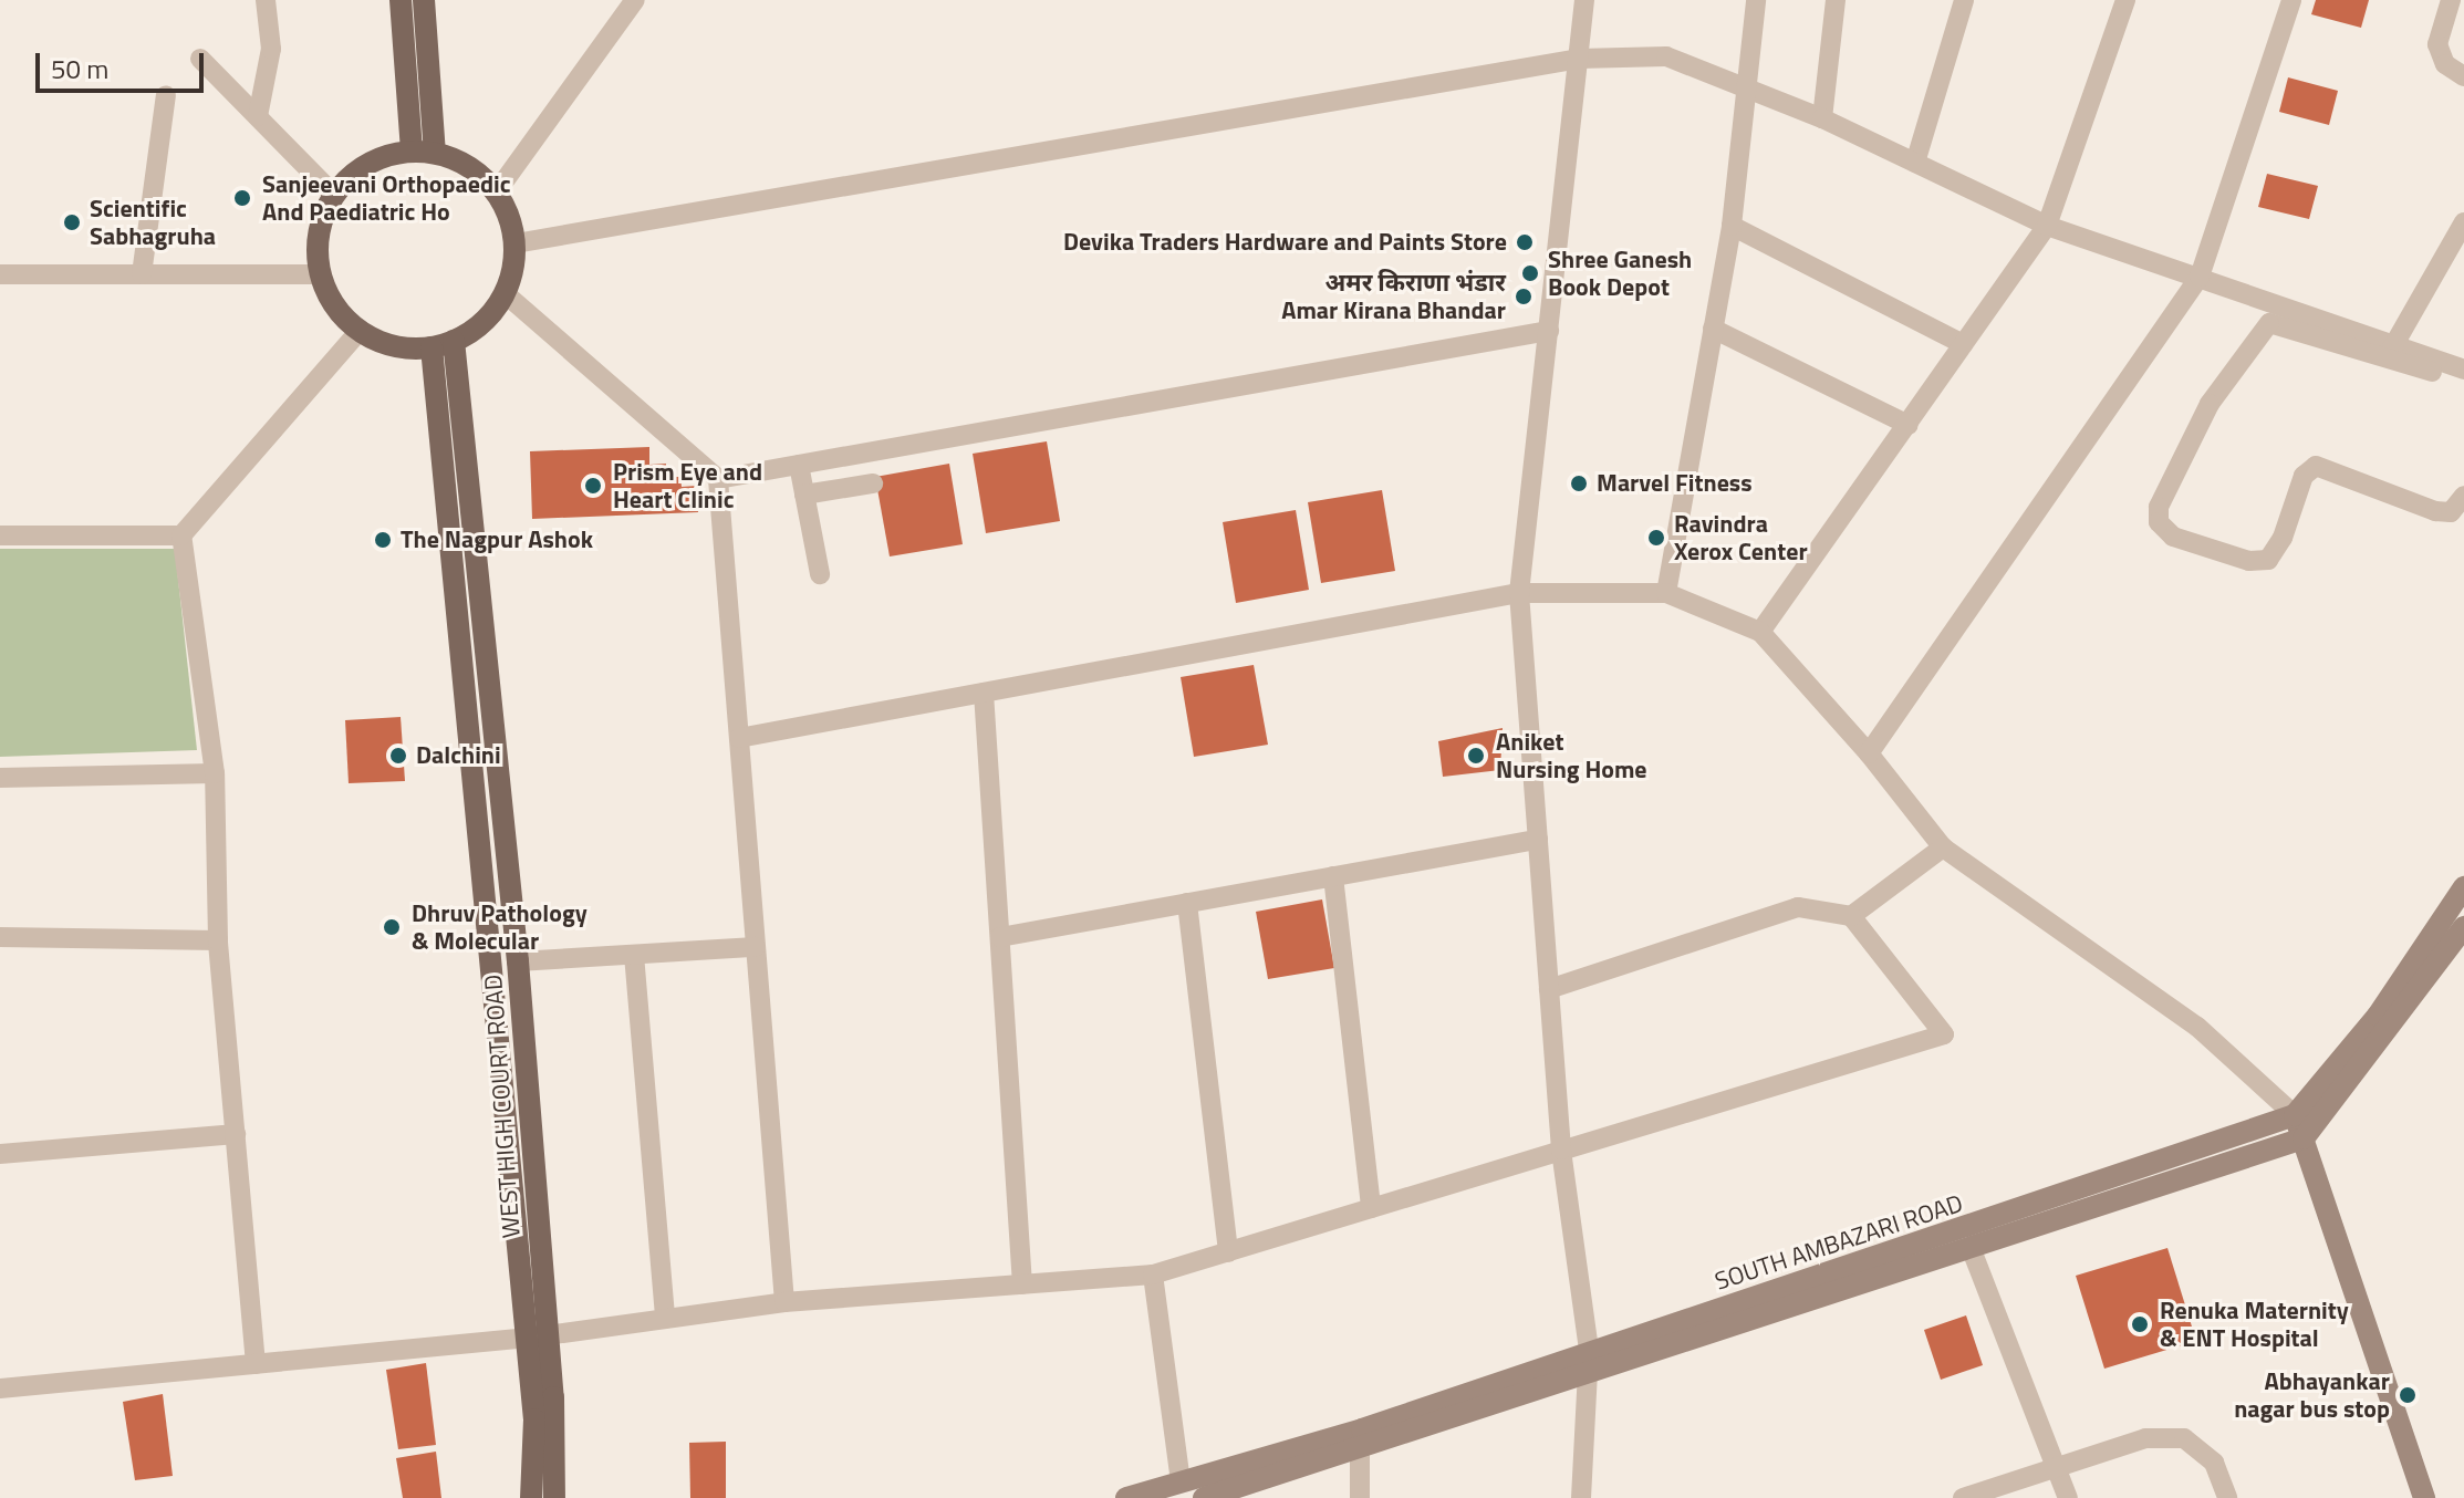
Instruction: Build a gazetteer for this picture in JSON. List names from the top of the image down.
{
  "streets": {
    "main road": ["WEST HIGH COURT ROAD", "SOUTH AMBAZARI ROAD"]
  },
  "places": [
    "Sanjeevani Orthopaedic And Paediatric Ho",
    "Scientific Sabhagruha",
    "Devika Traders Hardware and Paints Store",
    "Shree Ganesh Book Depot",
    "अमर किराणा भंडार Amar Kirana Bhandar",
    "Marvel Fitness",
    "Prism Eye and Heart Clinic",
    "Ravindra Xerox Center",
    "The Nagpur Ashok",
    "Dalchini",
    "Aniket Nursing Home",
    "Dhruv Pathology & Molecular",
    "Renuka Maternity & ENT Hospital",
    "Abhayankar nagar bus stop"
  ],
  "scale_bar": "50 m"
}
